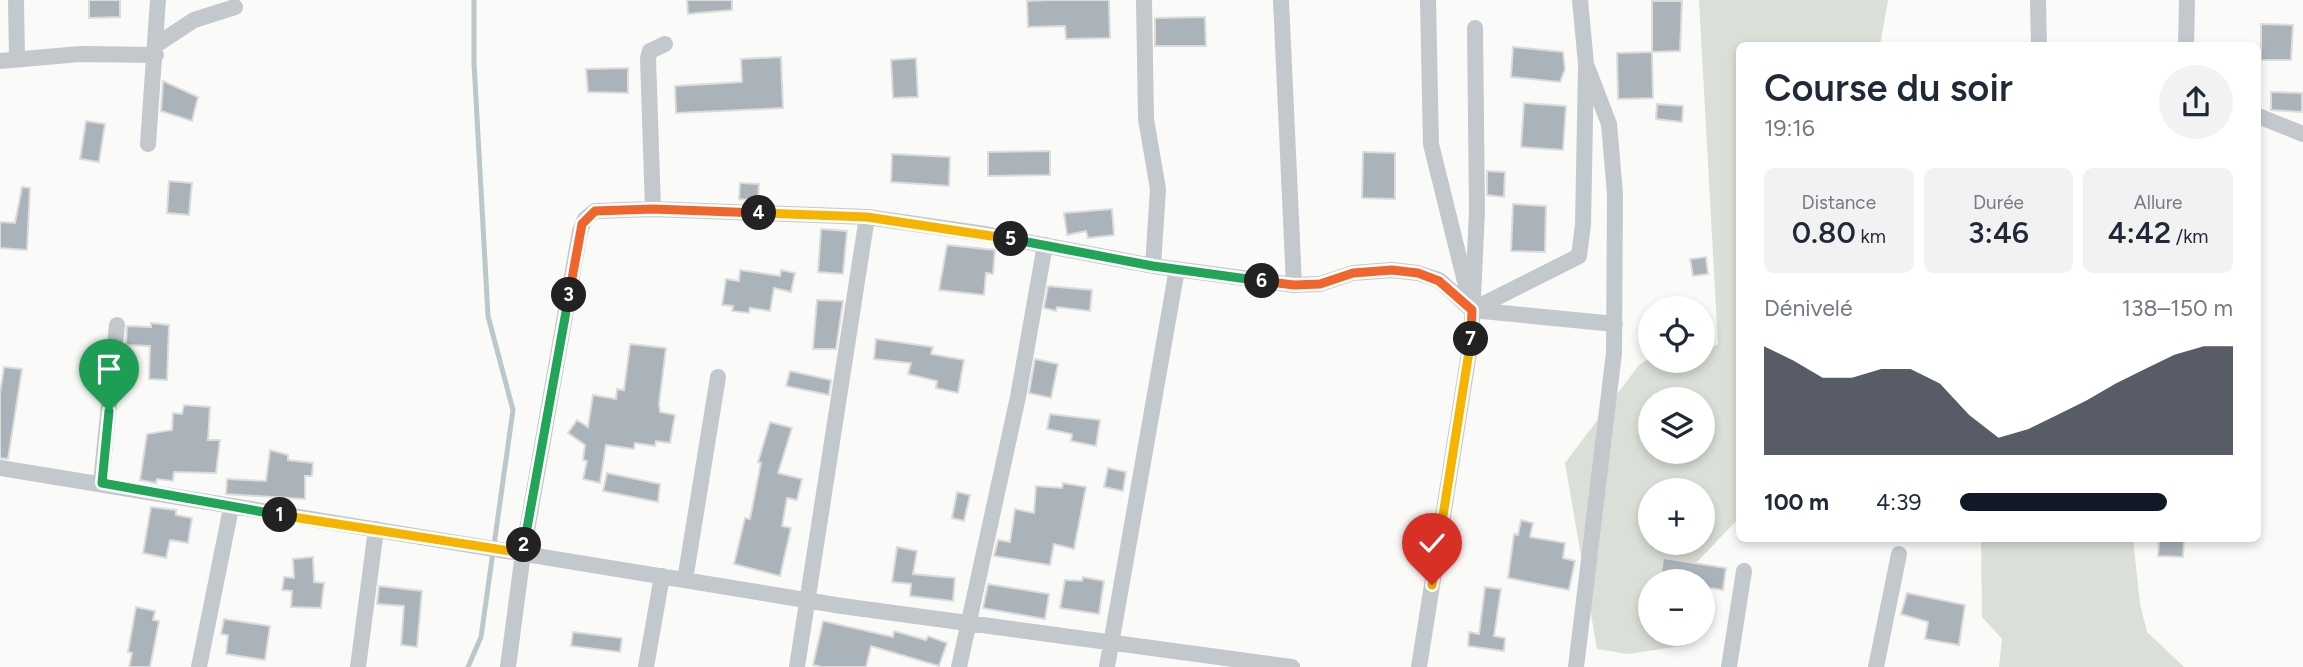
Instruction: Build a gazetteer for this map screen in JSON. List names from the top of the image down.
{
  "page": {
    "heading": ["Course du soir", "19:16"],
    "stats": [
      ["Distance", "0.80 km"],
      ["Durée", "3:46"],
      ["Allure", "4:42 /km"]
    ],
    "pins": [
      "4",
      "5",
      "6",
      "3",
      "7",
      "1",
      "2"
    ],
    "chart": ["Dénivelé", "138–150 m"],
    "map_buttons": ["+", "−"],
    "list": [
      {
        "name": "100 m",
        "note": "4:39"
      }
    ]
  }
}
